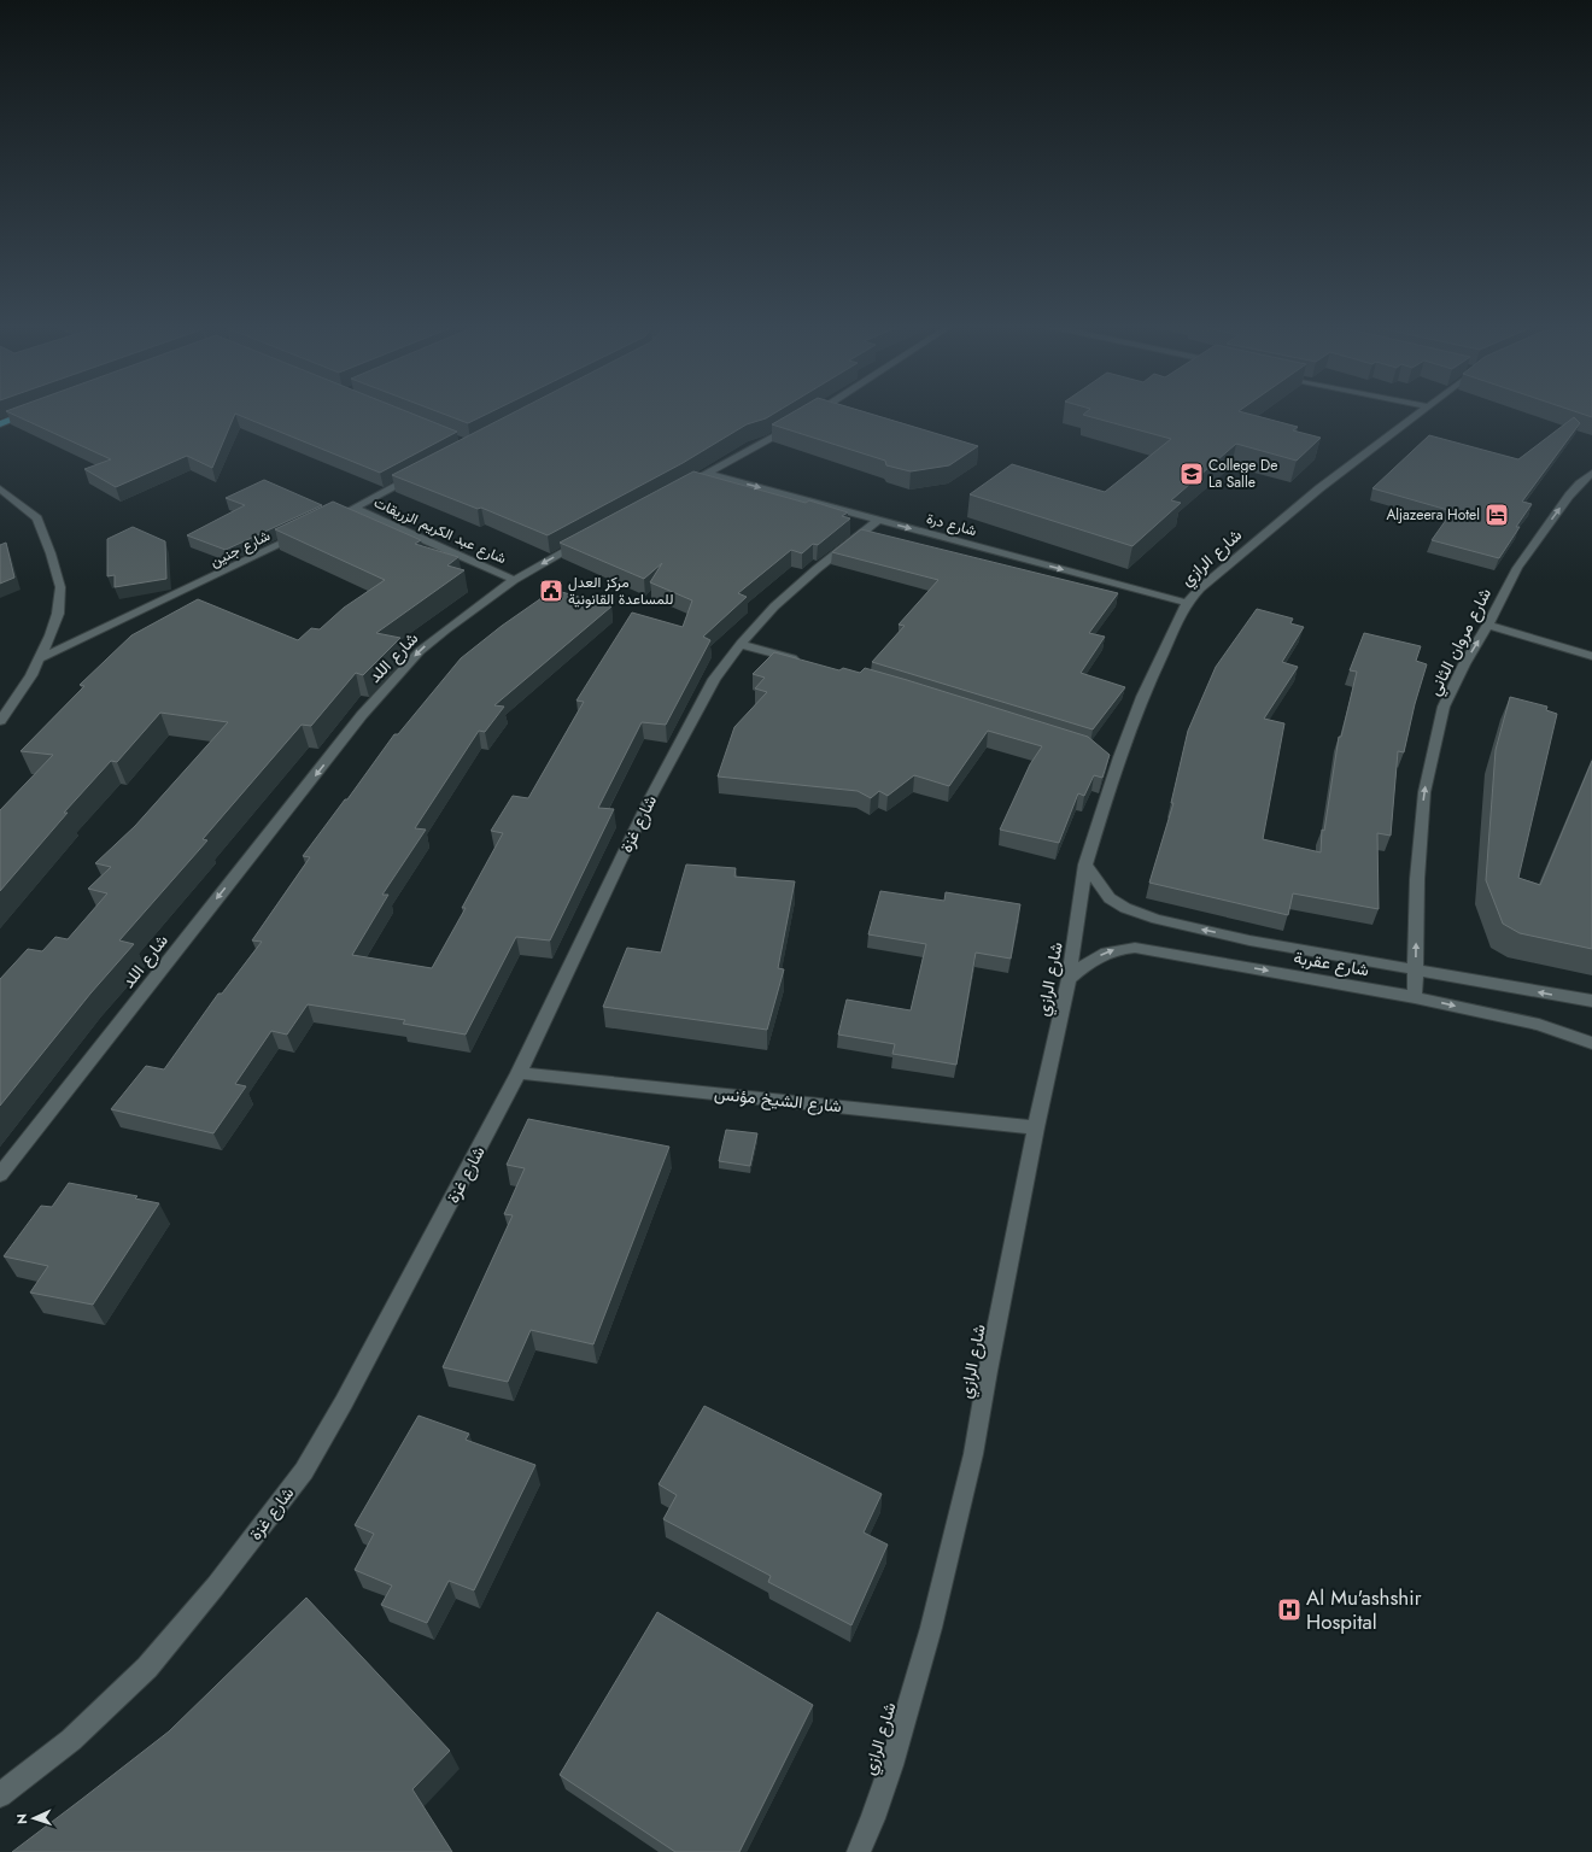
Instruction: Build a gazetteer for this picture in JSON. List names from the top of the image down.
{
  "streets": {
    "street": [
      "شارع درة",
      "شارع عبد الكريم الزريقات",
      "شارع جنين",
      "شارع الرازي",
      "شارع مروان الثاني",
      "شارع اللد",
      "شارع غزة",
      "شارع عقربة",
      "شارع الشيخ مؤنس"
    ]
  },
  "crossings": [
    ["شارع درة", "شارع الرازي"],
    ["شارع درة", "شارع غزة"],
    ["شارع عبد الكريم الزريقات", "شارع اللد"],
    ["شارع الرازي", "شارع عقربة"],
    ["شارع الرازي", "شارع الشيخ مؤنس"],
    ["شارع مروان الثاني", "شارع عقربة"],
    ["شارع غزة", "شارع الشيخ مؤنس"]
  ],
  "one_way": ["شارع درة", "شارع مروان الثاني", "شارع اللد"],
  "places": {
    "school or university": ["College De La Salle"],
    "hotel": ["Aljazeera Hotel"],
    "public building": ["مركز العدل للمساعدة القانونية"],
    "hospital": ["Al Mu'ashshir Hospital"]
  },
  "north": "left"
}
